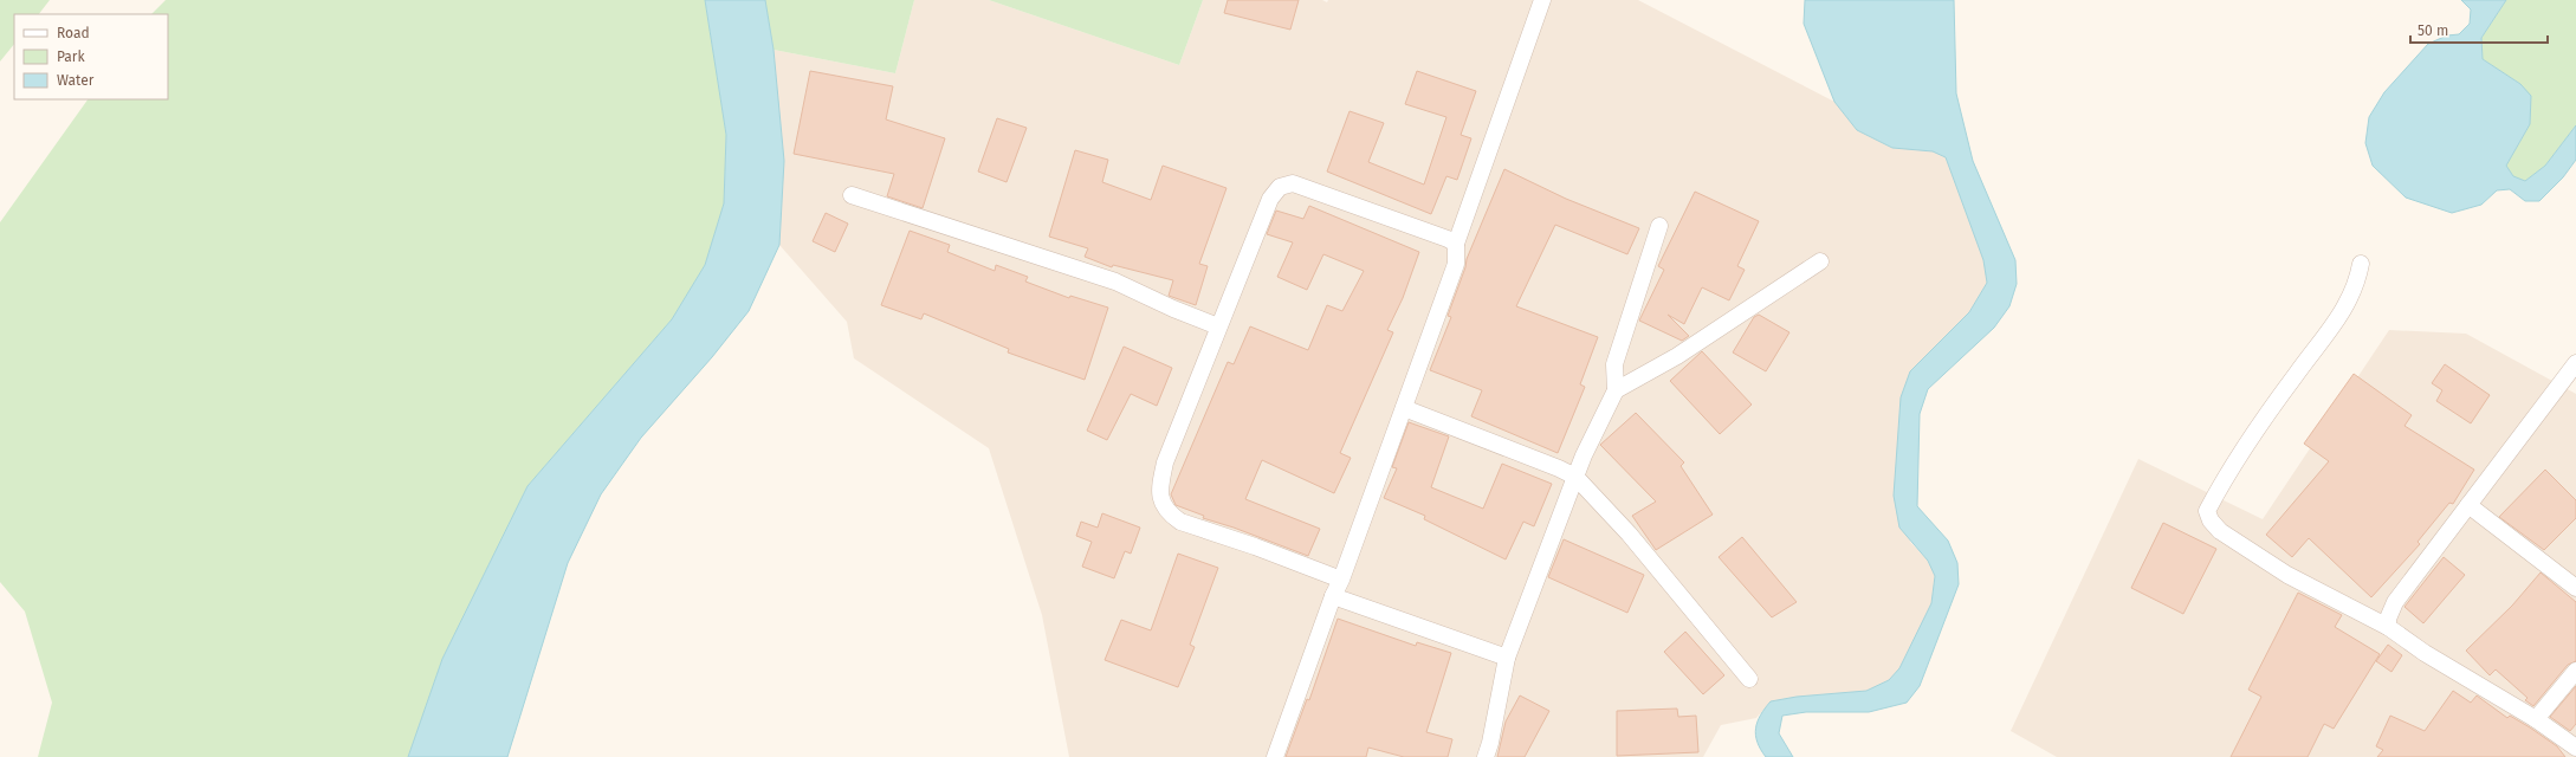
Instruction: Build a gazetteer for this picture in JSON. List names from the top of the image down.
{
  "legend": ["Road", "Park", "Water"],
  "scale_bar": "50 m"
}
